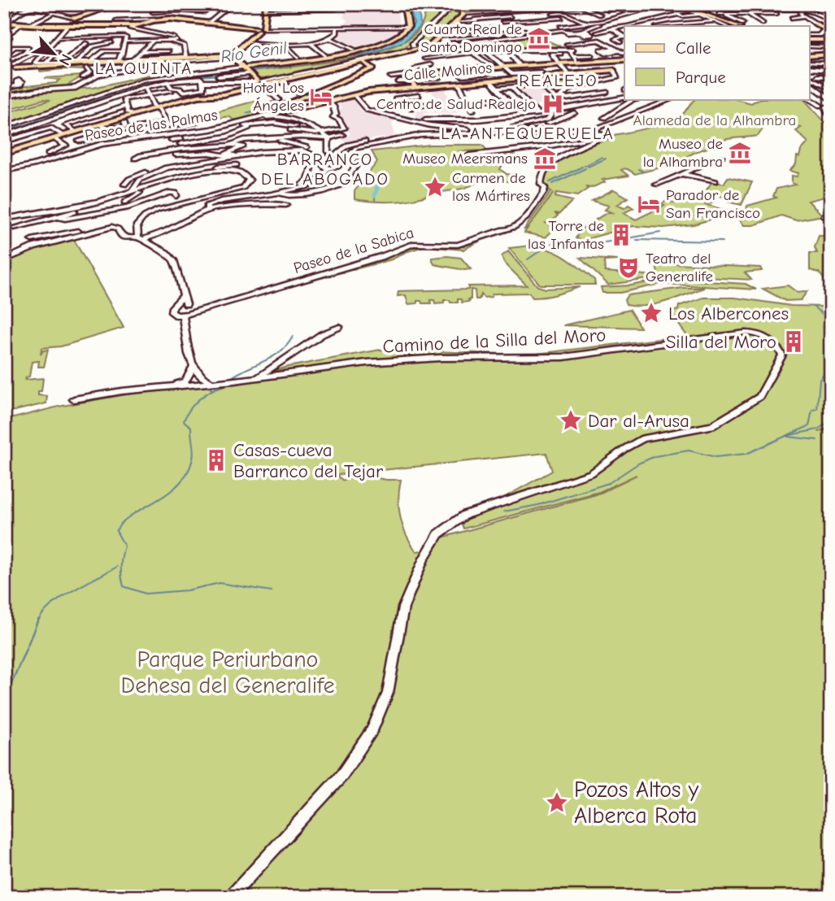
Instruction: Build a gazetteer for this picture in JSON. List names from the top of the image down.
{
  "streets": {
    "main road": ["Calle Molinos"],
    "street": ["Paseo de las Palmas", "Paseo de la Sabica", "Camino de la Silla del Moro"]
  },
  "crossings": [
    ["Calle Molinos", "Paseo de las Palmas"]
  ],
  "districts": [
    "LA QUINTA",
    "REALEJO",
    "LA ANTEQUERUELA",
    "BARRANCO DEL ABOGADO"
  ],
  "water": ["Río Genil"],
  "parks": ["Alameda de la Alhambra", "Parque Periurbano Dehesa del Generalife"],
  "places": {
    "museum": ["Cuarto Real de Santo Domingo", "Museo de la Alhambra", "Museo Meersmans"],
    "hotel": ["Hotel Los Ángeles", "Parador de San Francisco"],
    "hospital": ["Centro de Salud Realejo"],
    "place": [
      "Carmen de los Mártires",
      "Los Albercones",
      "Dar al-Arusa",
      "Pozos Altos y Alberca Rota"
    ],
    "building": ["Torre de las Infantas", "Silla del Moro", "Casas-cueva Barranco del Tejar"],
    "theatre": ["Teatro del Generalife"]
  },
  "legend": ["Calle", "Parque"],
  "north": "bottom right"
}
